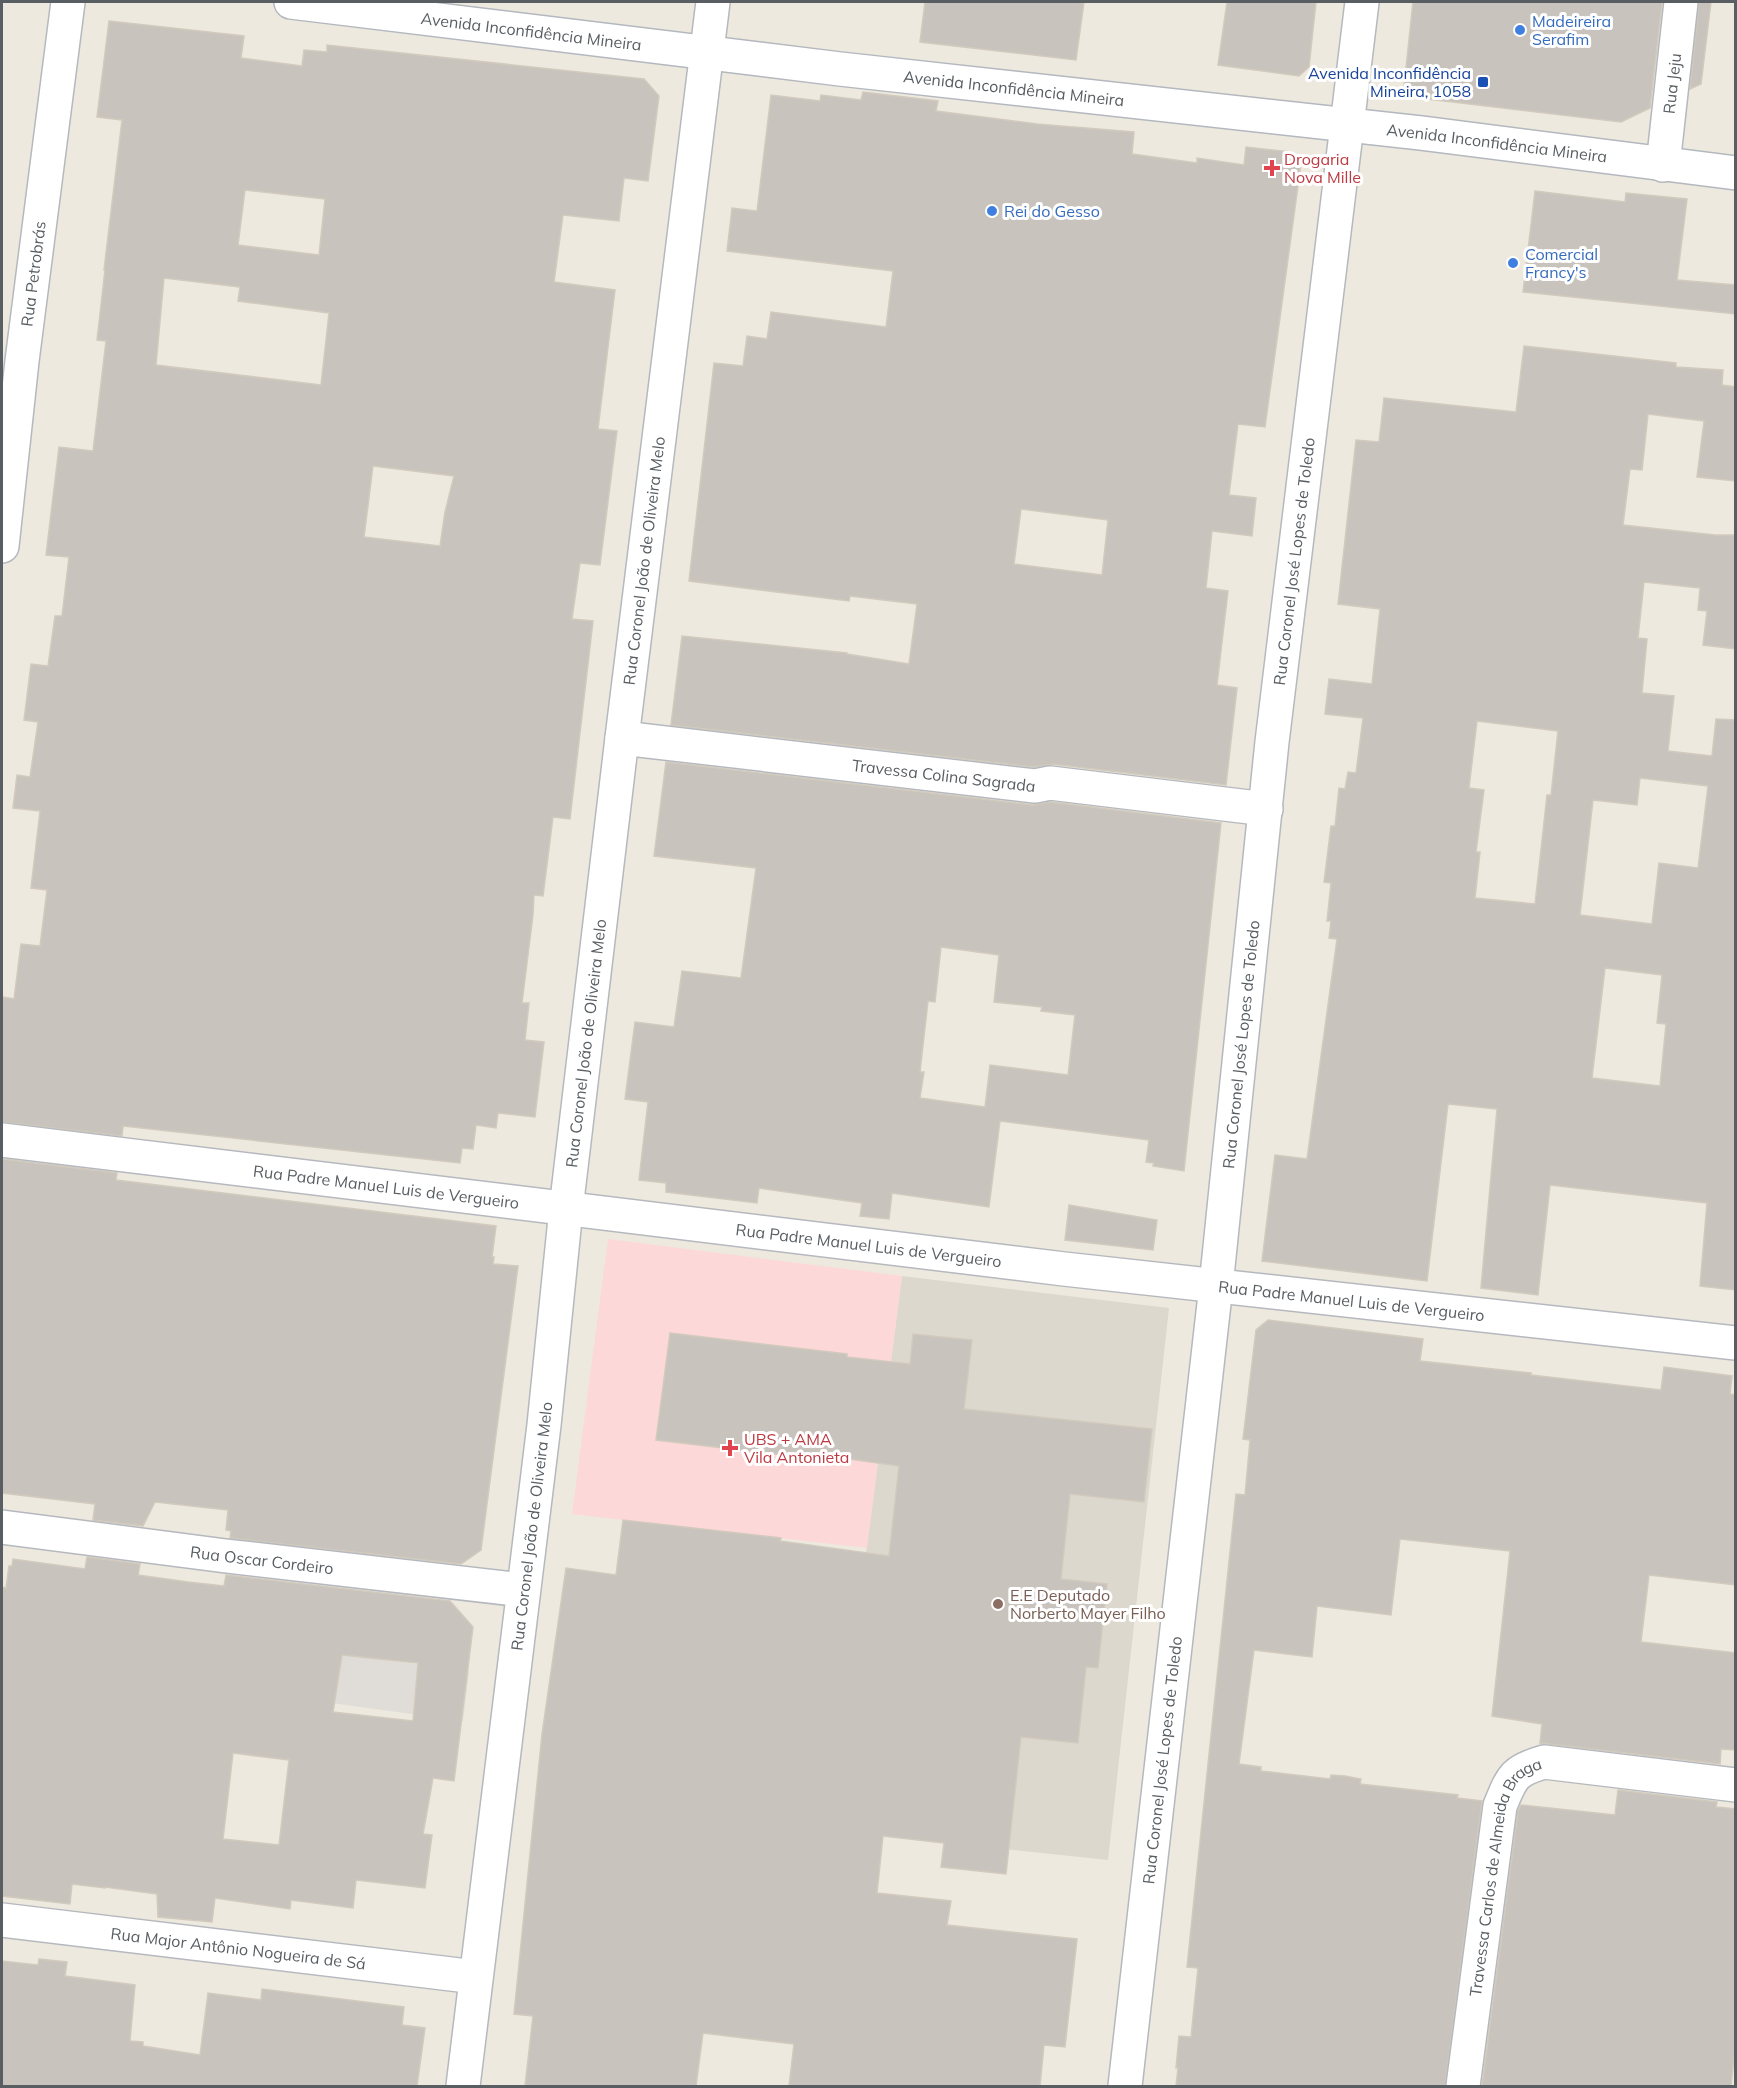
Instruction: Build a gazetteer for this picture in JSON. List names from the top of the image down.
{
  "streets": {
    "street": [
      "Avenida Inconfidência Mineira",
      "Rua Jeju",
      "Rua Petrobrás",
      "Rua Coronel João de Oliveira Melo",
      "Rua Coronel José Lopes de Toledo",
      "Travessa Colina Sagrada",
      "Rua Padre Manuel Luis de Vergueiro",
      "Rua Oscar Cordeiro",
      "Travessa Carlos de Almeida Braga",
      "Rua Major Antônio Nogueira de Sá"
    ]
  },
  "crossings": [
    ["Avenida Inconfidência Mineira", "Rua Jeju"],
    ["Avenida Inconfidência Mineira", "Rua Coronel João de Oliveira Melo"],
    ["Avenida Inconfidência Mineira", "Rua Coronel José Lopes de Toledo"],
    ["Rua Coronel João de Oliveira Melo", "Travessa Colina Sagrada"],
    ["Rua Coronel João de Oliveira Melo", "Rua Padre Manuel Luis de Vergueiro"],
    ["Rua Coronel João de Oliveira Melo", "Rua Oscar Cordeiro"],
    ["Rua Coronel João de Oliveira Melo", "Rua Major Antônio Nogueira de Sá"],
    ["Rua Coronel José Lopes de Toledo", "Travessa Colina Sagrada"],
    ["Rua Coronel José Lopes de Toledo", "Rua Padre Manuel Luis de Vergueiro"]
  ],
  "places": {
    "other": [
      "Madeireira Serafim",
      "Rei do Gesso",
      "Comercial Francy's",
      "E.E Deputado Norberto Mayer Filho"
    ],
    "transit": ["Avenida Inconfidência Mineira, 1058"],
    "health": ["Drogaria Nova Mille", "UBS + AMA Vila Antonieta"]
  }
}
